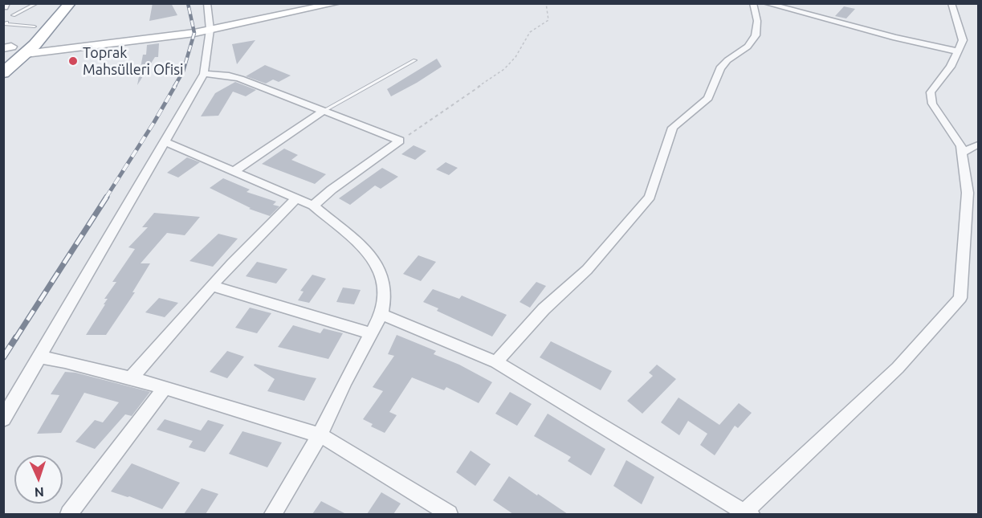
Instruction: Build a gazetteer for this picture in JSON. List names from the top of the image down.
{
  "places": ["Toprak Mahsülleri Ofisi"],
  "north": "bottom"
}
